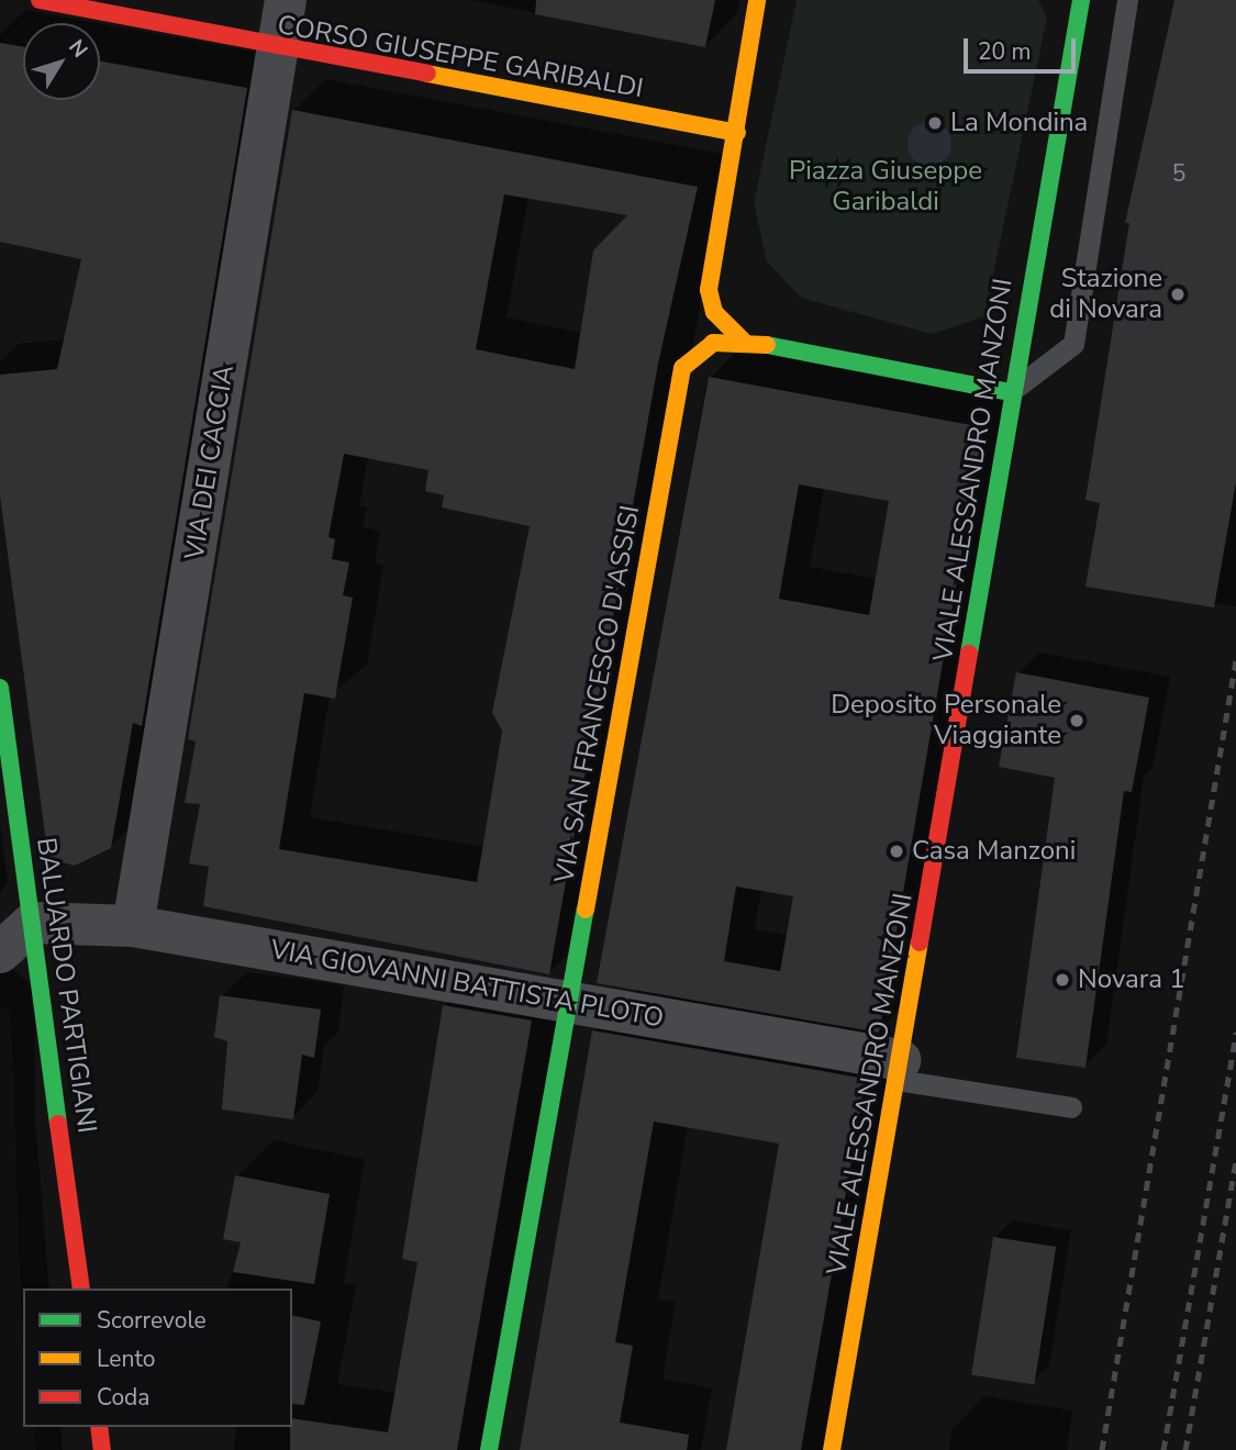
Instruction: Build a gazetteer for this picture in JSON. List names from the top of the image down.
{
  "streets": {
    "main road": [
      "CORSO GIUSEPPE GARIBALDI",
      "VIALE ALESSANDRO MANZONI",
      "VIA SAN FRANCESCO D'ASSISI",
      "BALUARDO PARTIGIANI"
    ],
    "street": ["VIA DEI CACCIA", "VIA GIOVANNI BATTISTA PLOTO"]
  },
  "crossings": [
    ["CORSO GIUSEPPE GARIBALDI", "VIA DEI CACCIA"],
    ["VIA DEI CACCIA", "VIA GIOVANNI BATTISTA PLOTO"],
    ["VIALE ALESSANDRO MANZONI", "VIA GIOVANNI BATTISTA PLOTO"],
    ["VIA SAN FRANCESCO D'ASSISI", "VIA GIOVANNI BATTISTA PLOTO"],
    ["VIA GIOVANNI BATTISTA PLOTO", "BALUARDO PARTIGIANI"]
  ],
  "parks": ["Piazza Giuseppe Garibaldi"],
  "places": [
    "La Mondina",
    "Stazione di Novara",
    "Deposito Personale Viaggiante",
    "Casa Manzoni",
    "Novara 1"
  ],
  "house_numbers": ["5"],
  "legend": ["Scorrevole", "Lento", "Coda"],
  "scale_bar": "20 m",
  "north": "top right"
}
